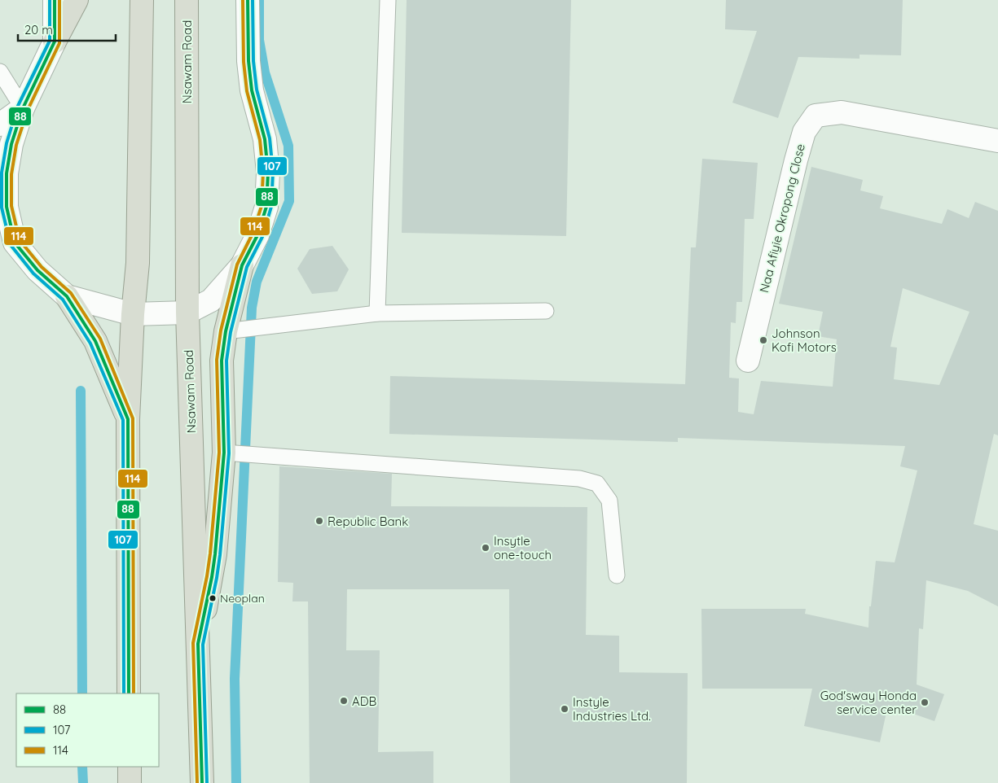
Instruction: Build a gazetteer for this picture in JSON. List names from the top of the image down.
{
  "streets": {
    "highway": ["Nsawam Road"],
    "main road": ["Naa Afiyie Okropong Close"]
  },
  "places": [
    "Johnson Kofi Motors",
    "Republic Bank",
    "Insytle one-touch",
    "Neoplan",
    "ADB",
    "God'sway Honda service center",
    "Instyle Industries Ltd."
  ],
  "lines": ["transit line 88", "transit line 107", "transit line 114"],
  "legend": ["88", "107", "114"],
  "scale_bar": "20 m"
}
